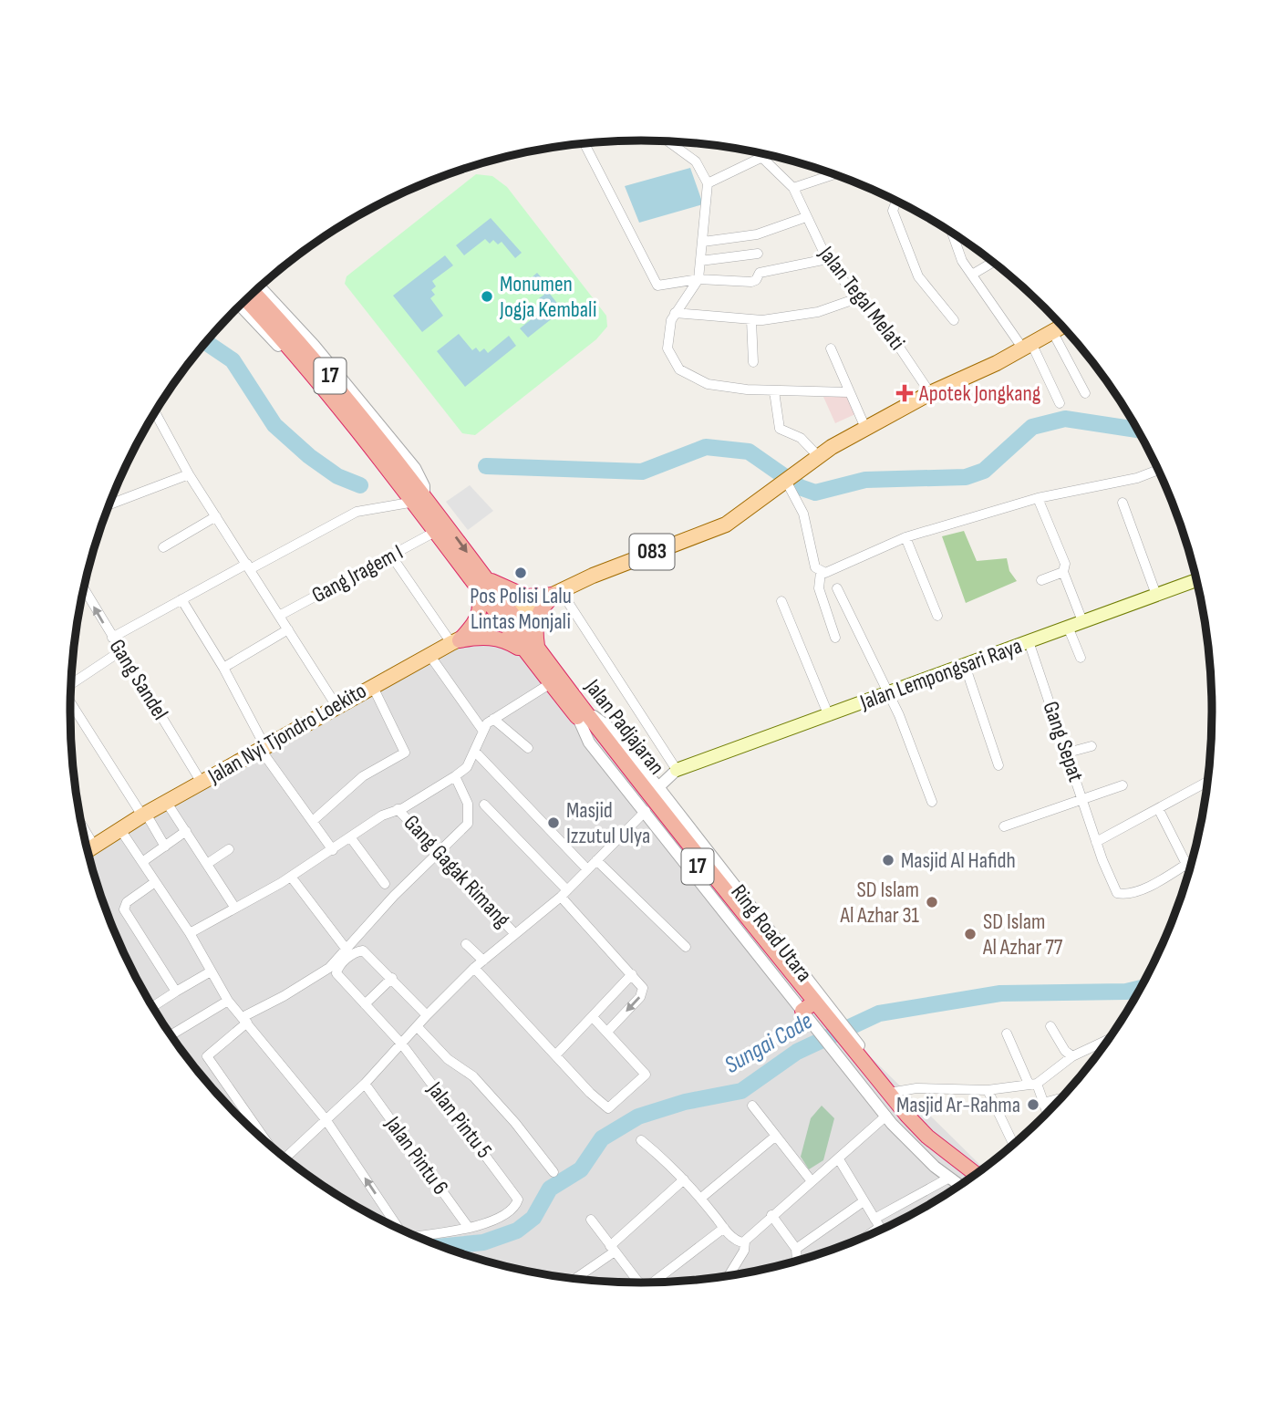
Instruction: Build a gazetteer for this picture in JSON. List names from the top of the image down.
{
  "streets": {
    "highway": ["17", "Jalan Padjajaran"],
    "main road": ["083", "Jalan Lempongsari Raya", "Jalan Nyi Tjondro Loekito"],
    "street": [
      "Jalan Tegal Melati",
      "Gang Jragem I",
      "Gang Sandel",
      "Gang Sepat",
      "Gang Gagak Rimang",
      "Ring Road Utara",
      "Jalan Pintu 5",
      "Jalan Pintu 6"
    ]
  },
  "crossings": [
    ["Jalan Tegal Melati", "083"],
    ["083", "Jalan Padjajaran"],
    ["083", "Jalan Nyi Tjondro Loekito"],
    ["Gang Jragem I", "Jalan Padjajaran"],
    ["Jalan Lempongsari Raya", "Gang Sepat"],
    ["Gang Sandel", "Jalan Nyi Tjondro Loekito"],
    ["Jalan Padjajaran", "Jalan Nyi Tjondro Loekito"],
    ["Jalan Padjajaran", "Ring Road Utara"],
    ["Jalan Pintu 5", "Jalan Pintu 6"]
  ],
  "water": ["Sungai Code"],
  "places": {
    "other": [
      "Monumen Jogja Kembali",
      "Pos Polisi Lalu Lintas Monjali",
      "Masjid Izzutul Ulya",
      "Masjid Al Hafidh",
      "SD Islam Al Azhar 31",
      "SD Islam Al Azhar 77",
      "Masjid Ar-Rahma"
    ],
    "health": ["Apotek Jongkang"]
  }
}
